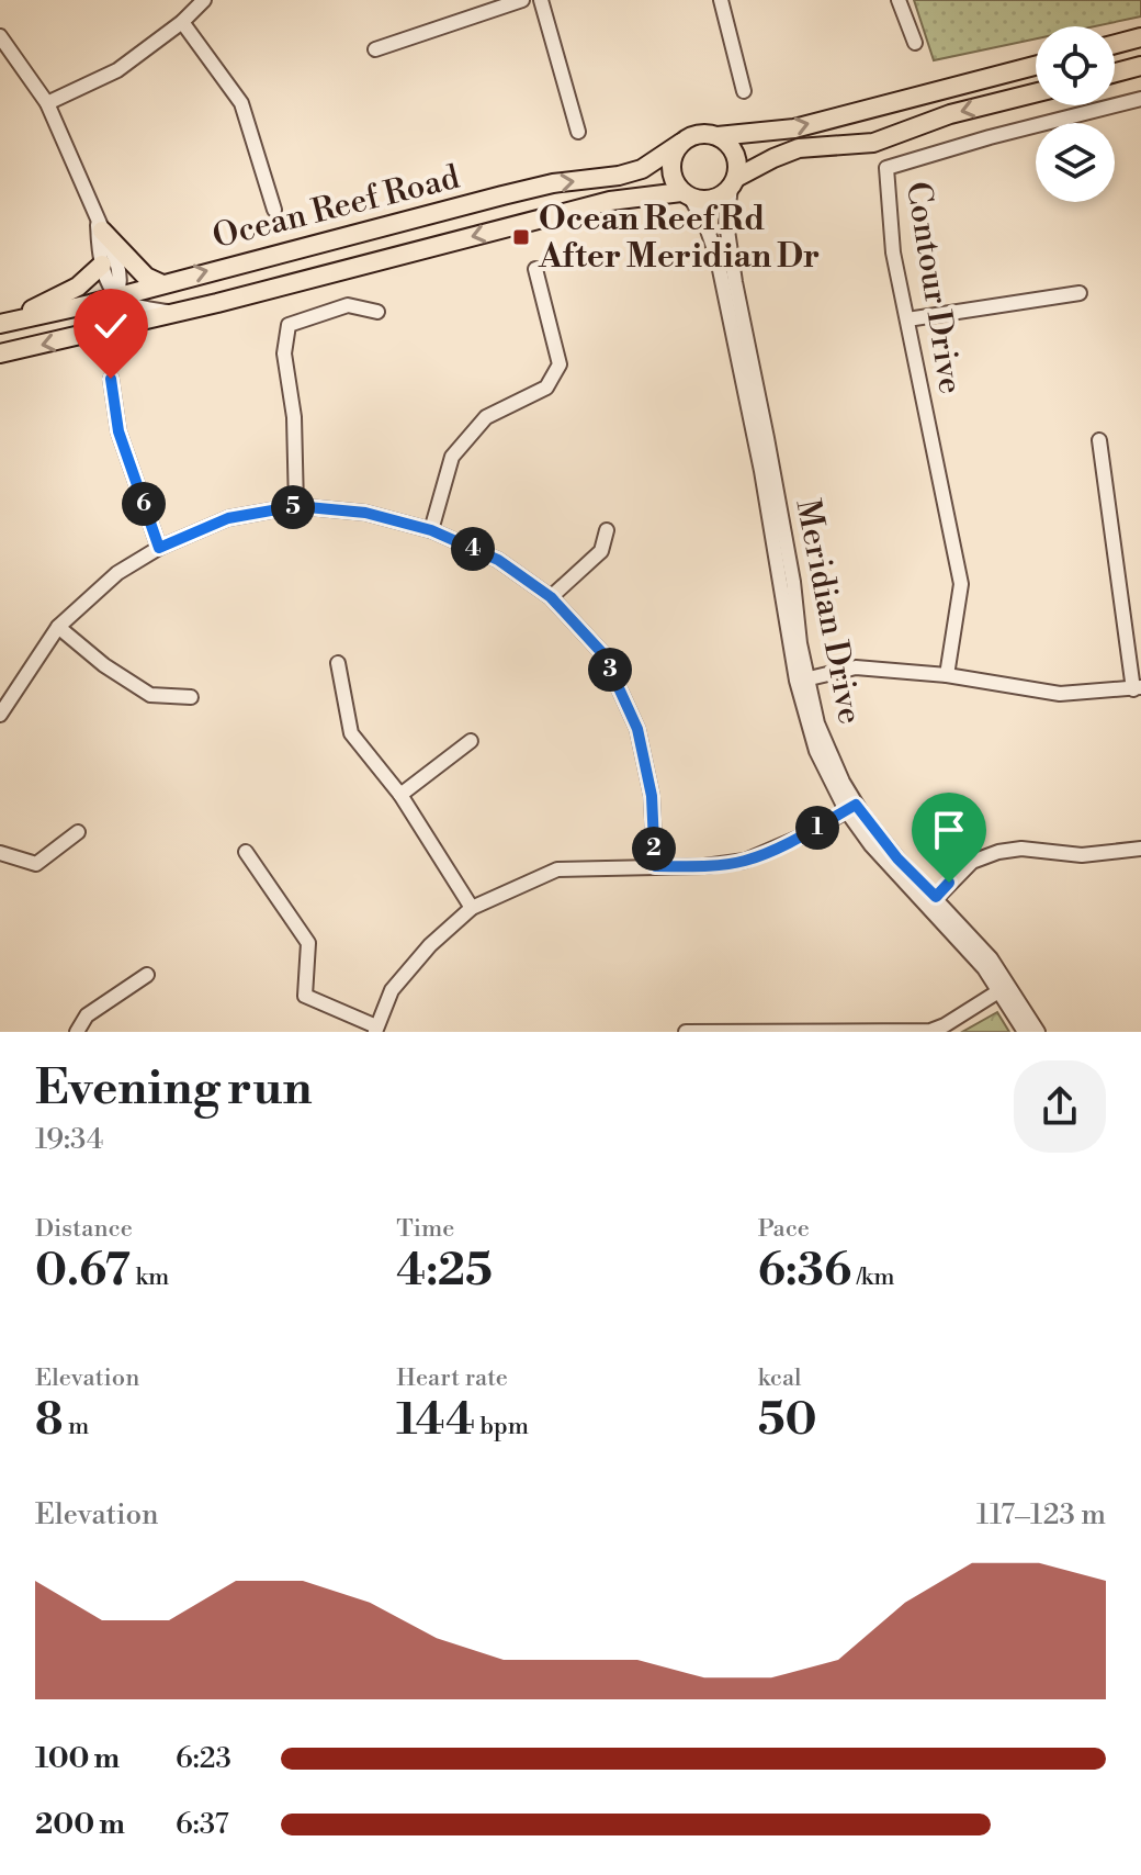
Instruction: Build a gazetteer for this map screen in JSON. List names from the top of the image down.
{
  "streets": {
    "main road": ["Ocean Reef Road"],
    "street": ["Contour Drive", "Meridian Drive"]
  },
  "crossings": [
    ["Ocean Reef Road", "Meridian Drive"]
  ],
  "places": {
    "transit": ["Ocean Reef Rd After Meridian Dr"]
  },
  "page": {
    "pins": [
      "6",
      "5",
      "4",
      "3",
      "1",
      "2"
    ],
    "heading": ["Evening run", "19:34"],
    "stats": [
      ["Distance", "0.67 km"],
      ["Time", "4:25"],
      ["Pace", "6:36 /km"],
      ["Elevation", "8 m"],
      ["Heart rate", "144 bpm"],
      ["kcal", "50"]
    ],
    "chart": ["Elevation", "117–123 m"],
    "list": [
      {
        "name": "100 m",
        "note": "6:23"
      },
      {
        "name": "200 m",
        "note": "6:37"
      }
    ]
  }
}
